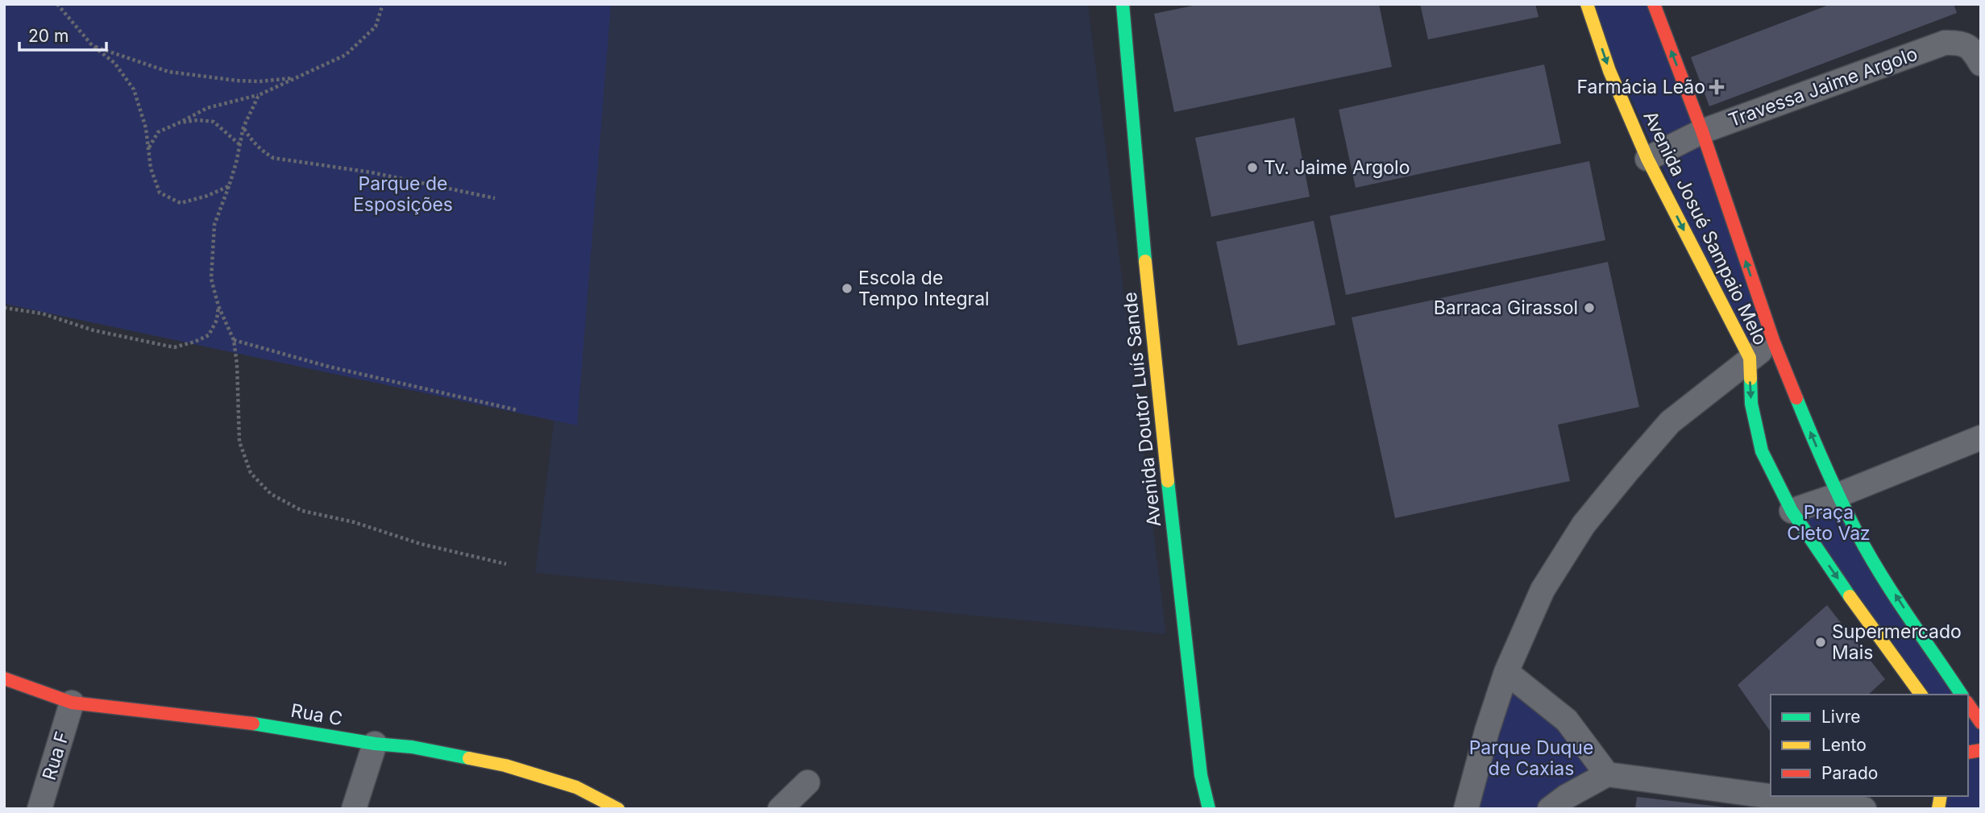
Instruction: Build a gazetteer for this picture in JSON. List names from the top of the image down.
{
  "streets": {
    "street": [
      "Travessa Jaime Argolo",
      "Avenida Josué Sampaio Melo",
      "Avenida Doutor Luís Sande",
      "Rua C",
      "Rua F"
    ]
  },
  "crossings": [
    ["Travessa Jaime Argolo", "Avenida Josué Sampaio Melo"],
    ["Rua C", "Rua F"]
  ],
  "parks": ["Parque de Esposições", "Praça Cleto Vaz", "Parque Duque de Caxias"],
  "places": {
    "health": ["Farmácia Leão"],
    "other": [
      "Tv. Jaime Argolo",
      "Escola de Tempo Integral",
      "Barraca Girassol",
      "Supermercado Mais"
    ]
  },
  "legend": ["Livre", "Lento", "Parado"],
  "scale_bar": "20 m"
}
